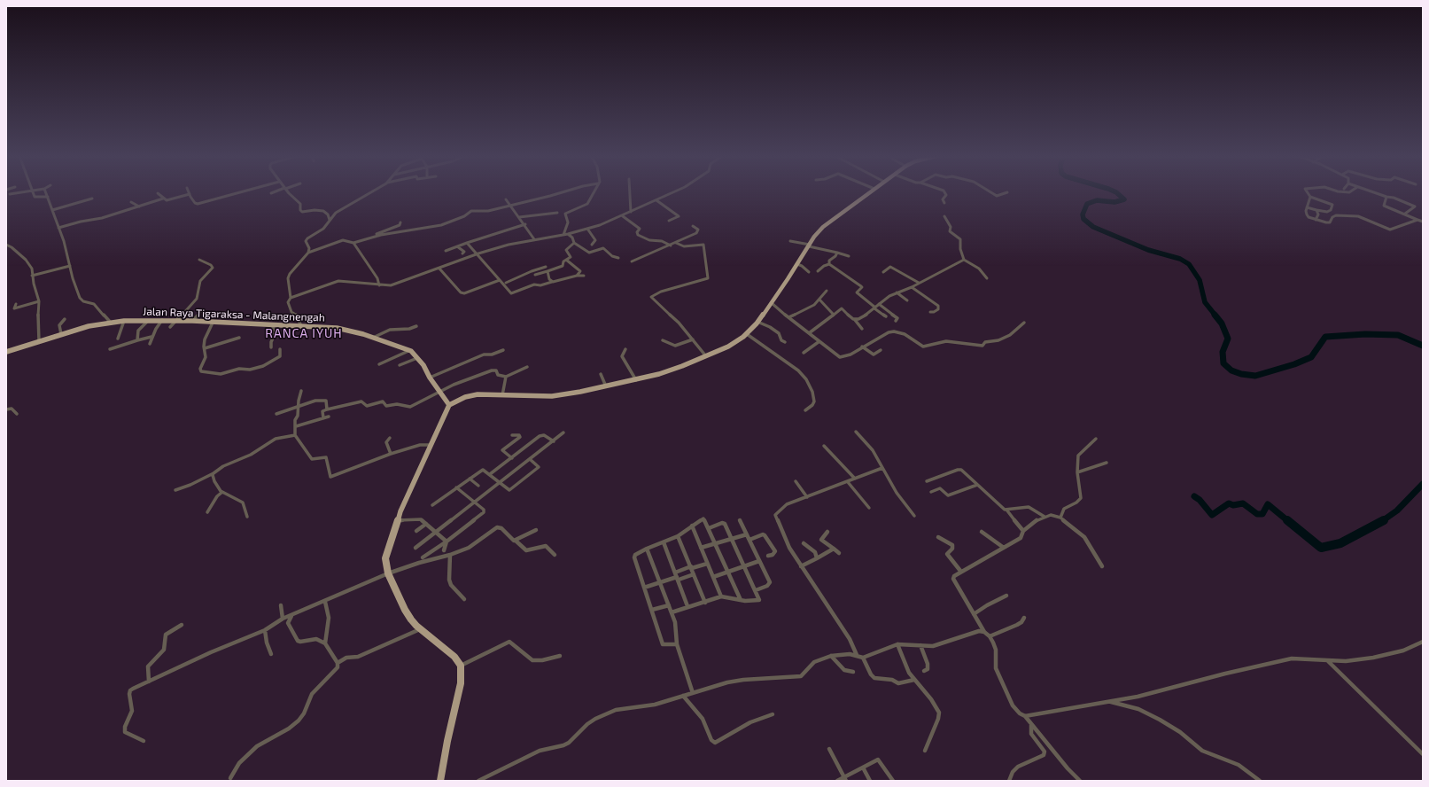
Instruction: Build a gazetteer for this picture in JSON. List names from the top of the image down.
{
  "streets": {
    "main road": ["Jalan Raya Tigaraksa - Malangnengah"]
  },
  "districts": ["RANCA IYUH"]
}
